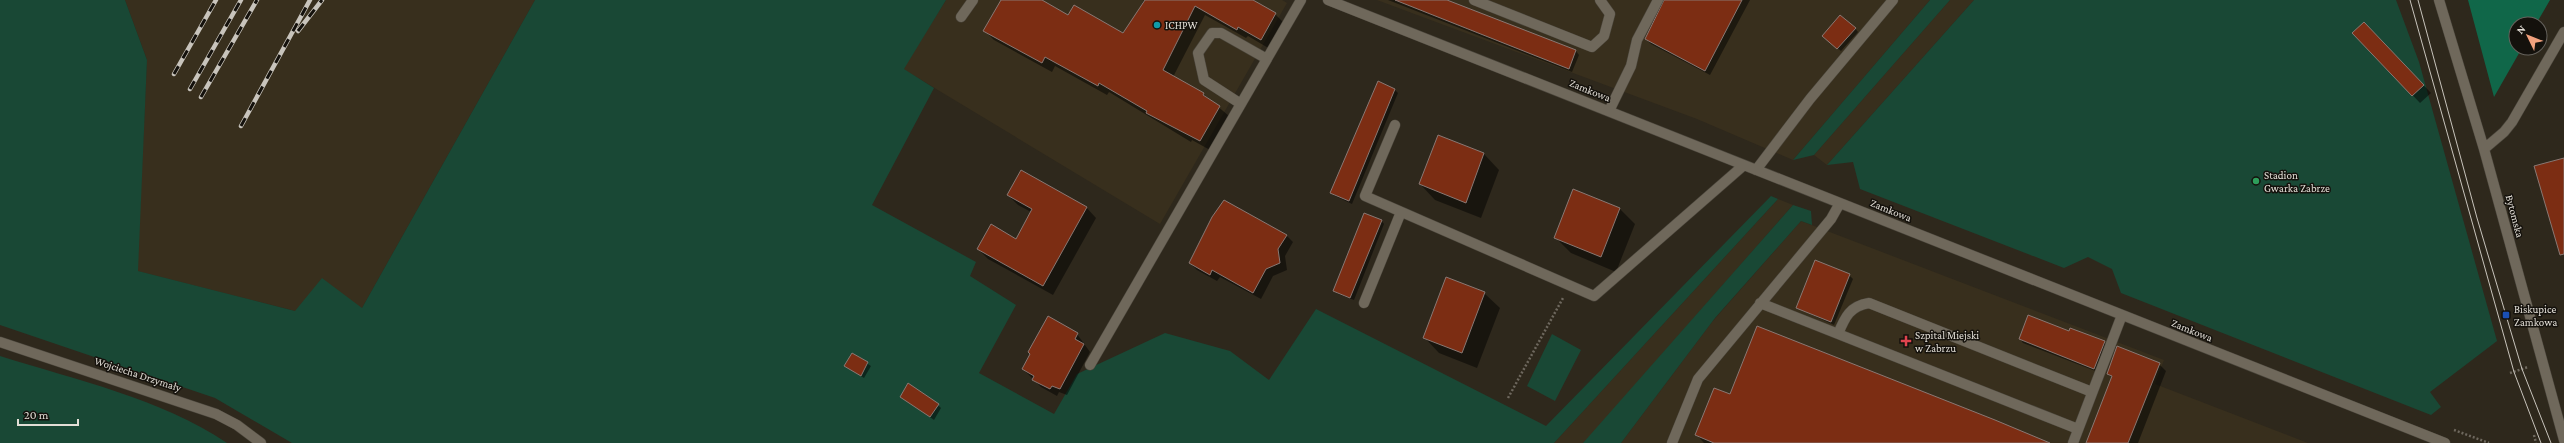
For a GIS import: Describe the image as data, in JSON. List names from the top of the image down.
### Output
{
  "streets": {
    "street": ["Zamkowa", "Bytomska", "Wojciecha Drzymały"]
  },
  "places": {
    "other": ["ICHPW", "Stadion Gwarka Zabrze"],
    "transit": ["Biskupice Zamkowa"],
    "health": ["Szpital Miejski w Zabrzu"]
  },
  "scale_bar": "20 m",
  "north": "top left"
}
